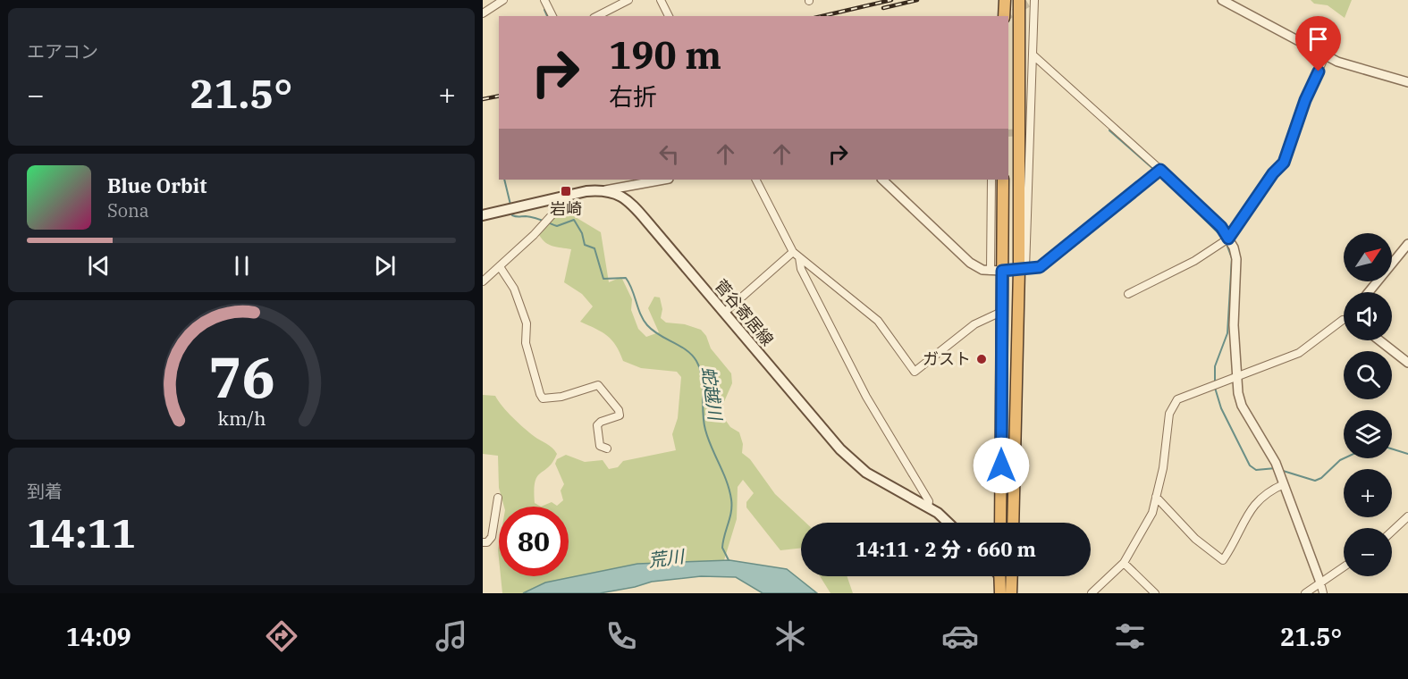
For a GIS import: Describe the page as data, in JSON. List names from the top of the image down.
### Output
{
  "streets": {
    "main road": ["菅谷寄居線"]
  },
  "water": ["蛇越川", "荒川"],
  "places": {
    "transit": ["岩崎"],
    "other": ["ガスト"]
  },
  "north": "top right",
  "page": {
    "tile": [
      "エアコン",
      ["到着", "14:11"]
    ],
    "turn": ["190 m", "右折"],
    "heat": ["−", "21.5°", "+"],
    "song": ["Blue Orbit", "Sona"],
    "map_buttons": ["+", "−"],
    "limit": "80",
    "trip": "14:11 · 2 分 · 660 m",
    "tabs": ["14:09", "21.5°"],
    "gauge": ["76", "km/h"]
  }
}
